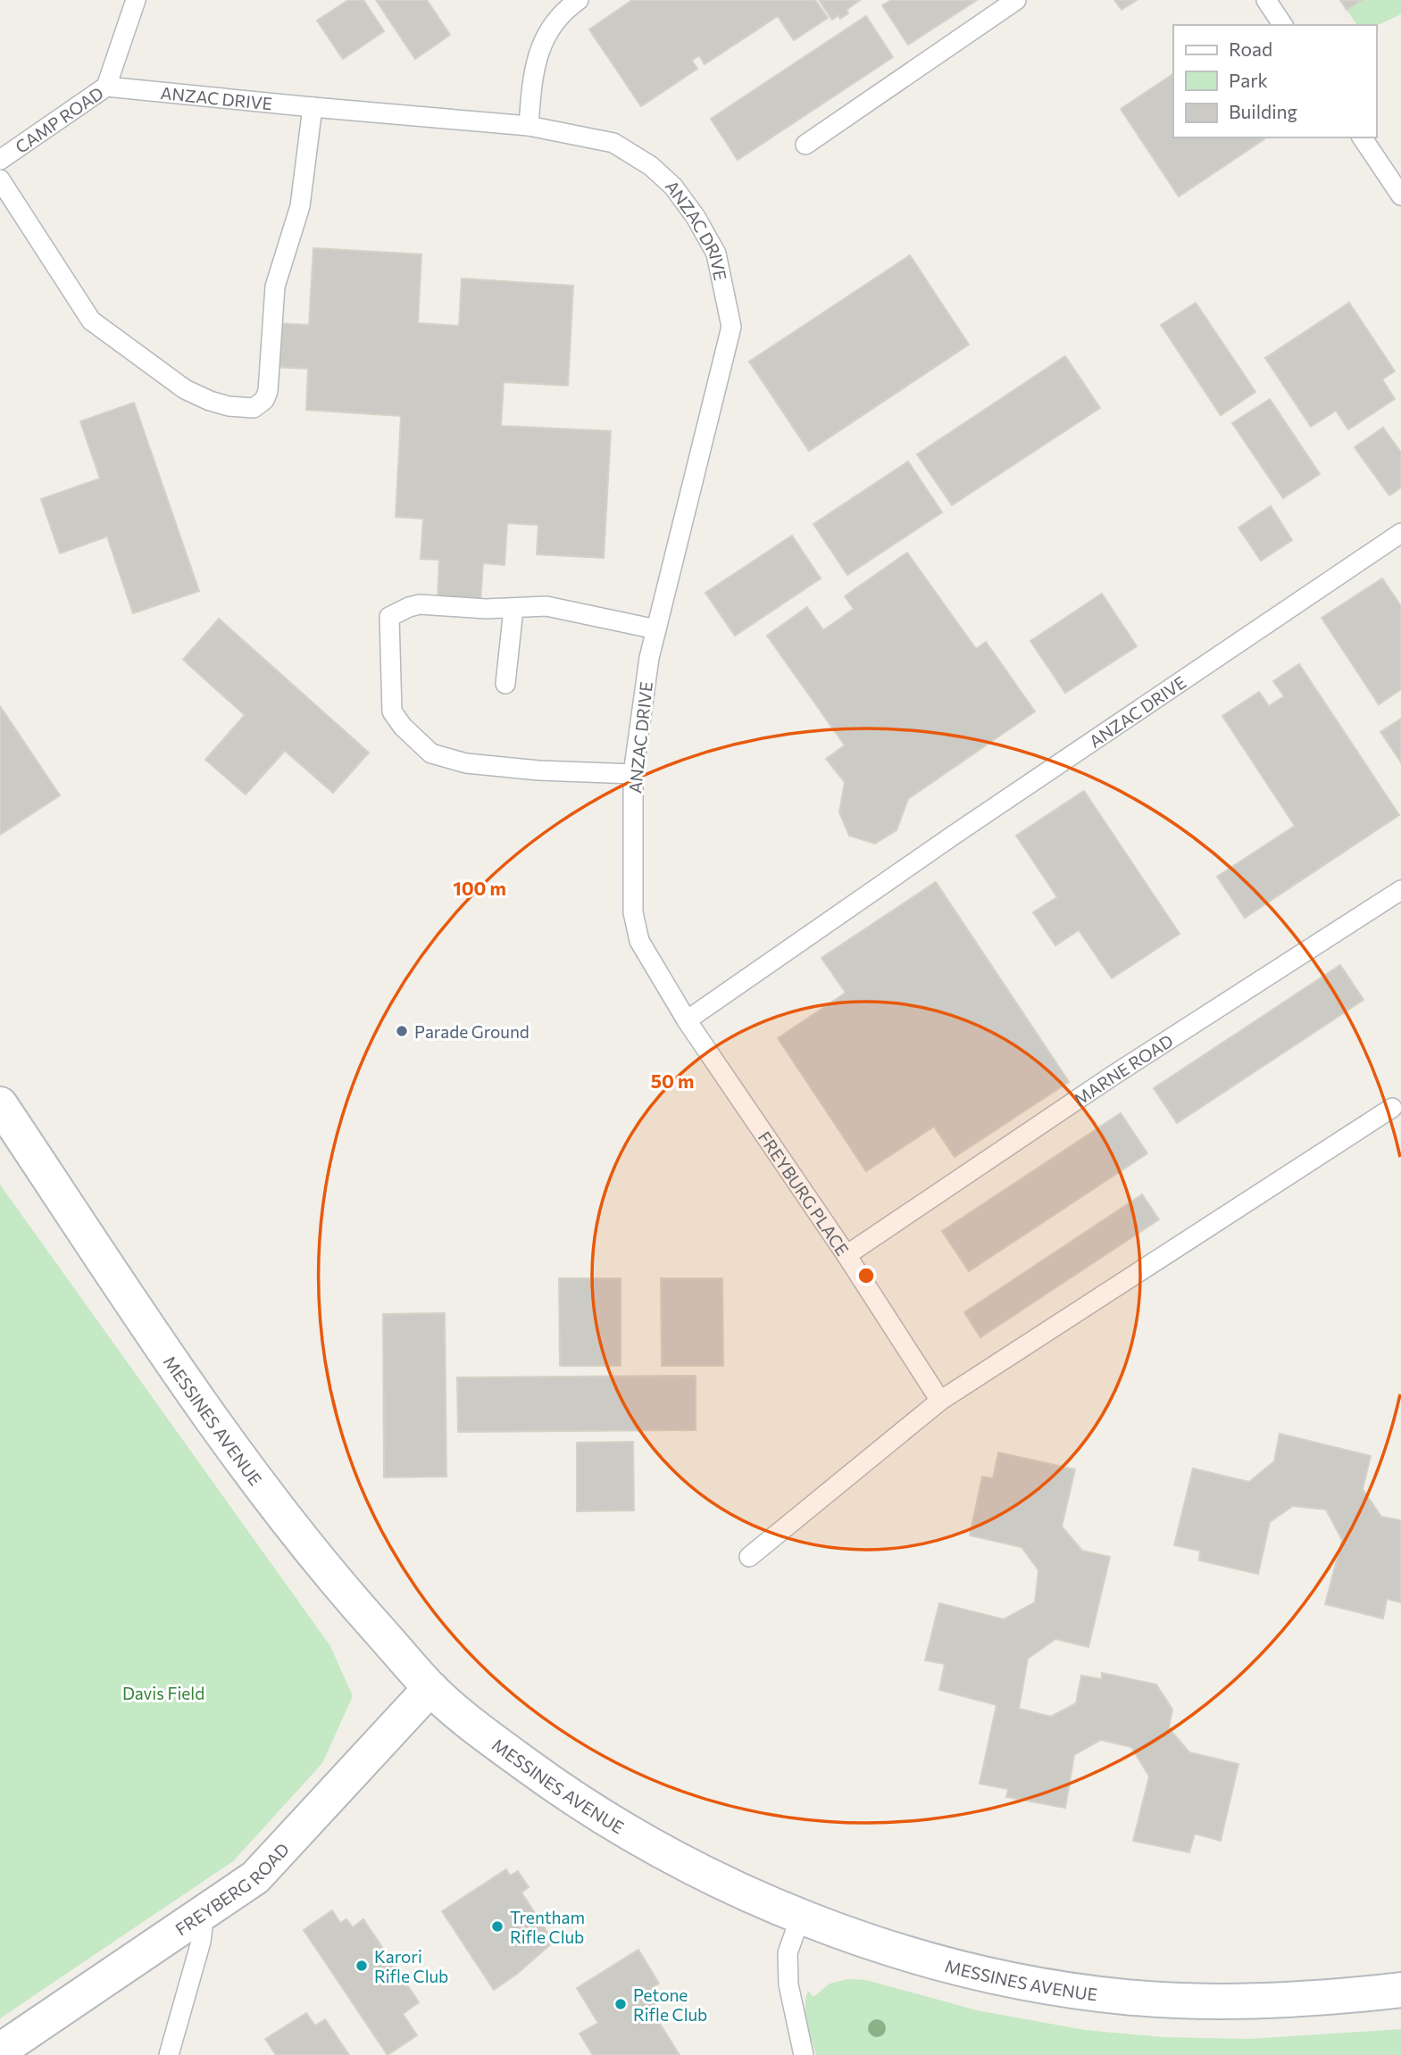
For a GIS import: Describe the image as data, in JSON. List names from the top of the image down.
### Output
{
  "streets": {
    "street": ["MESSINES AVENUE", "FREYBERG ROAD"],
    "lane": [
      "ANZAC DRIVE",
      "CAMP ROAD",
      "MARNE ROAD",
      "FREYBURG PLACE"
    ]
  },
  "crossings": [
    ["ANZAC DRIVE", "CAMP ROAD"],
    ["ANZAC DRIVE", "FREYBURG PLACE"],
    ["MARNE ROAD", "FREYBURG PLACE"],
    ["MESSINES AVENUE", "FREYBERG ROAD"]
  ],
  "parks": ["Davis Field"],
  "places": [
    "Parade Ground",
    "Trentham Rifle Club",
    "Karori Rifle Club",
    "Petone Rifle Club"
  ],
  "legend": ["Road", "Park", "Building"],
  "rings": ["100 m", "50 m"]
}
